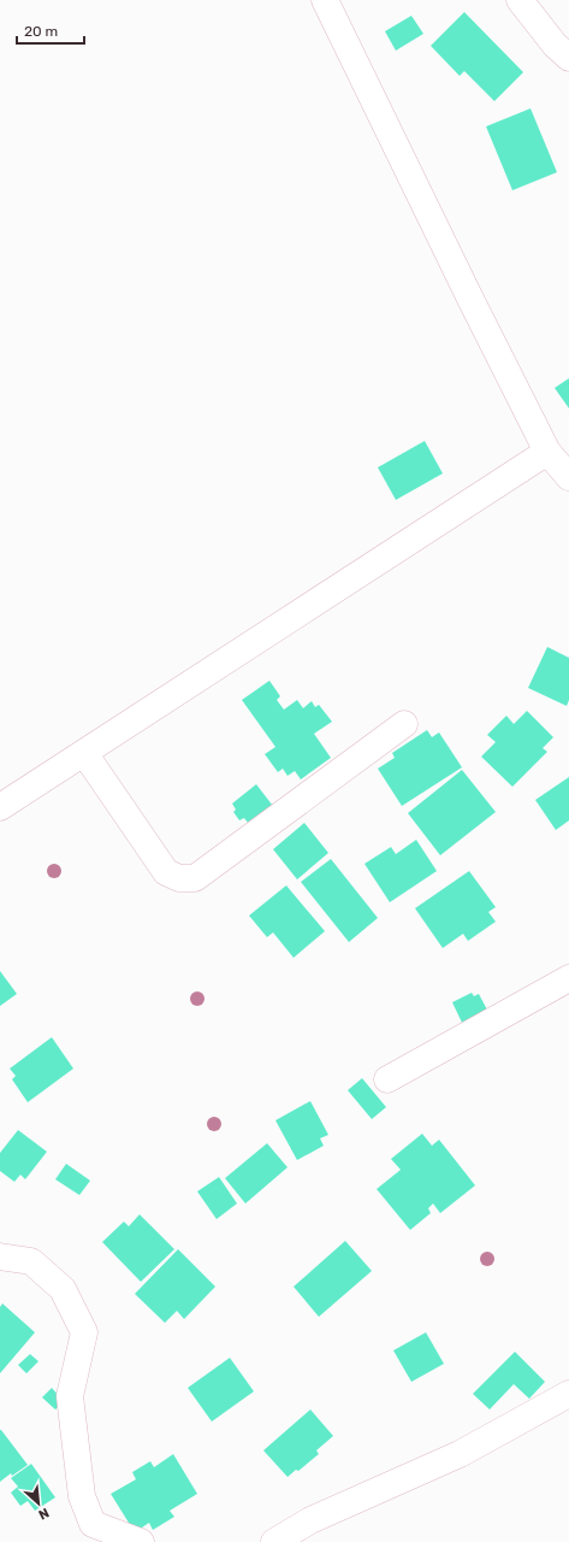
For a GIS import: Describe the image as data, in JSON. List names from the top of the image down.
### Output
{
  "scale_bar": "20 m",
  "north": "bottom right"
}
